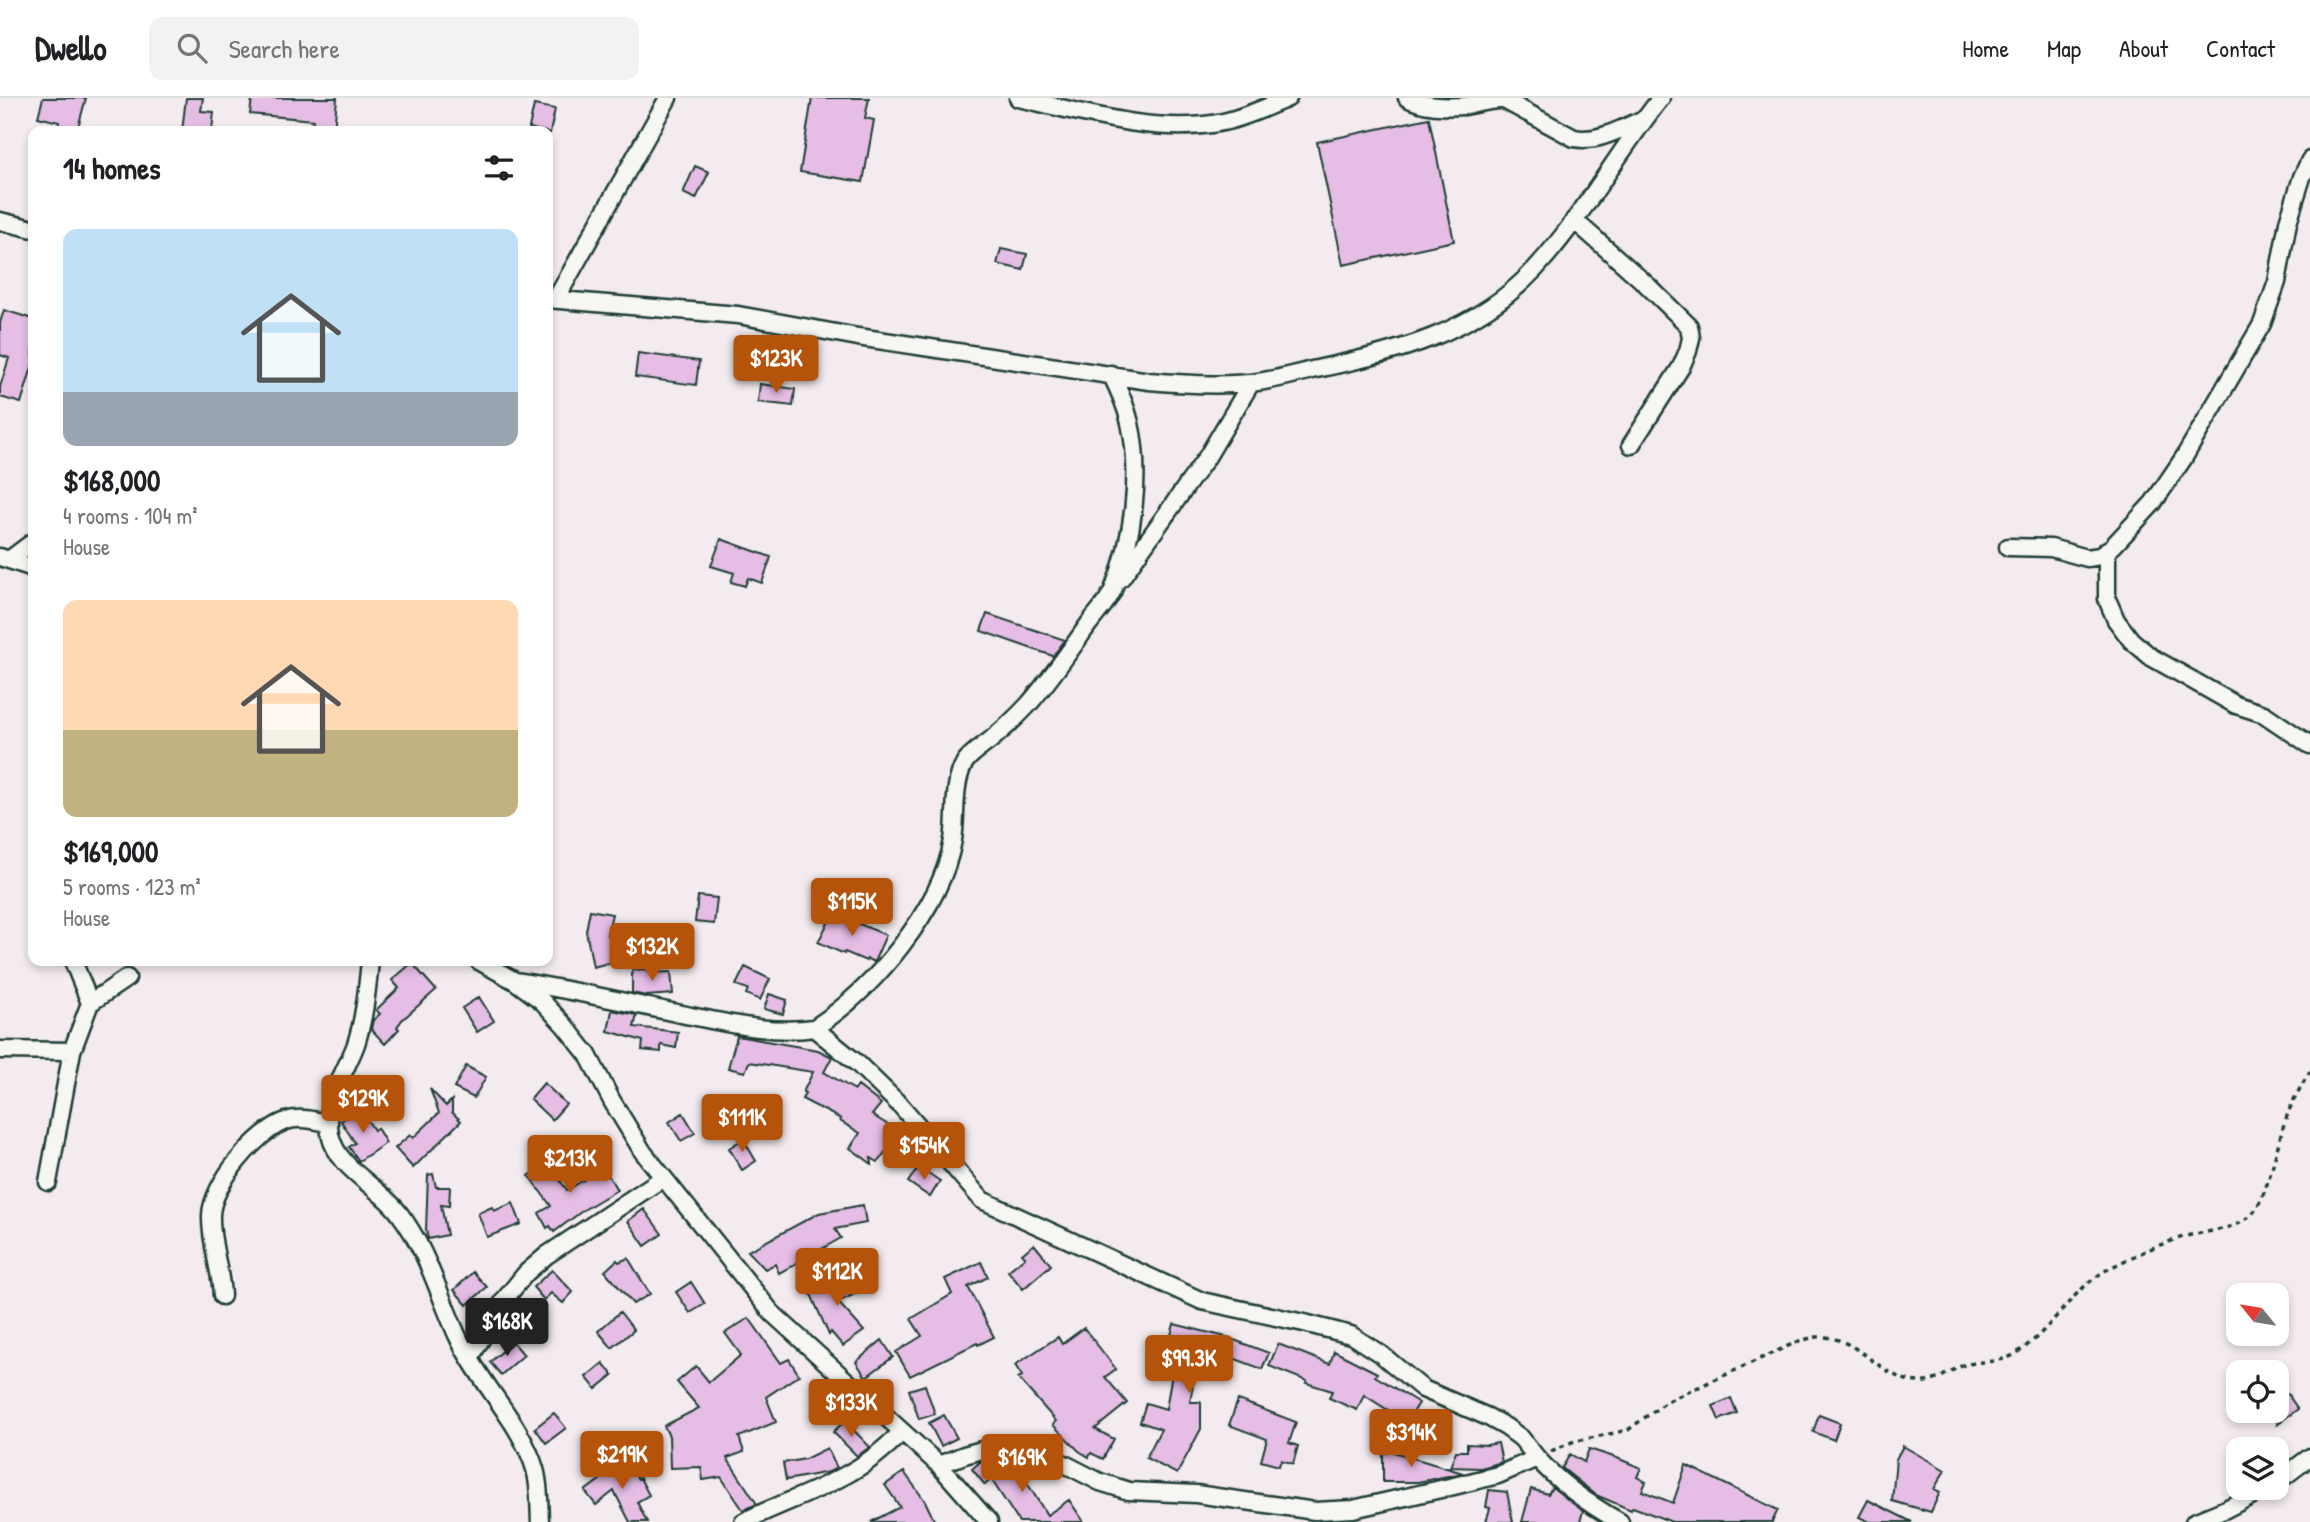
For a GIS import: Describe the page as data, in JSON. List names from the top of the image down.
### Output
{
  "north": "top left",
  "page": {
    "header": "Dwello",
    "search": "Search here",
    "nav": [
      "Home",
      "Map",
      "About",
      "Contact"
    ],
    "heading": "14 homes",
    "list": [
      {
        "name": "$168,000",
        "note": "4 rooms · 104 m² · House"
      },
      {
        "name": "$169,000",
        "note": "5 rooms · 123 m² · House"
      }
    ],
    "price": [
      "$123K",
      "$115K",
      "$132K",
      "$129K",
      "$111K",
      "$154K",
      "$213K",
      "$112K",
      "$168K",
      "$99.3K",
      "$133K",
      "$314K",
      "$219K",
      "$169K"
    ]
  }
}
